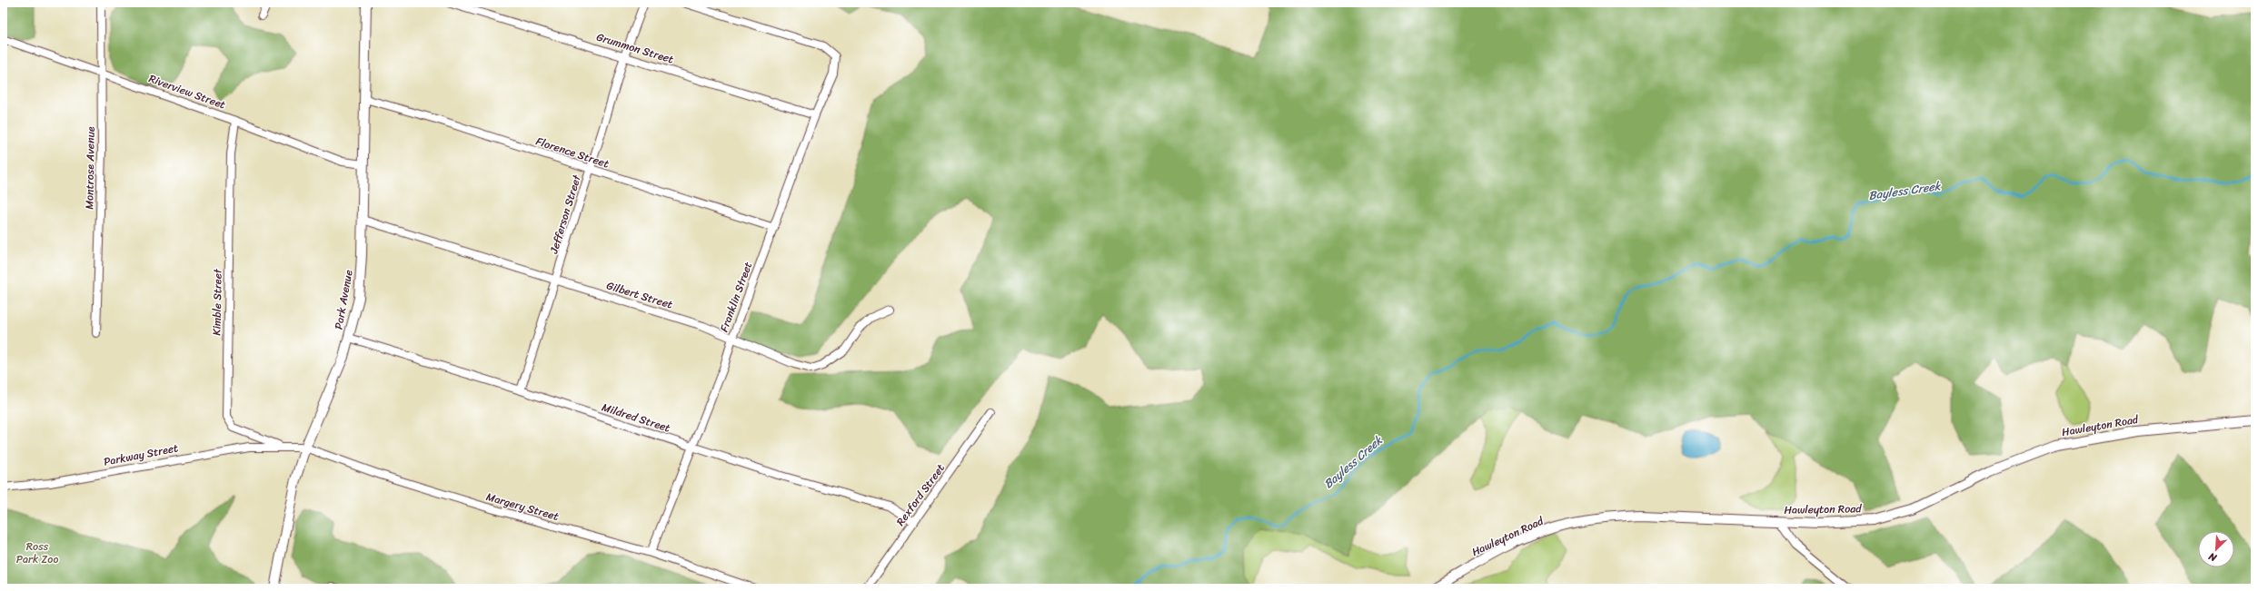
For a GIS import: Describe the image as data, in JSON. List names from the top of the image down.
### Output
{
  "streets": {
    "street": [
      "Grummon Street",
      "Riverview Street",
      "Florence Street",
      "Montrose Avenue",
      "Jefferson Street",
      "Gilbert Street",
      "Franklin Street",
      "Park Avenue",
      "Kimble Street",
      "Mildred Street",
      "Hawleyton Road",
      "Parkway Street",
      "Rexford Street",
      "Margery Street"
    ]
  },
  "crossings": [
    ["Grummon Street", "Jefferson Street"],
    ["Grummon Street", "Franklin Street"],
    ["Riverview Street", "Montrose Avenue"],
    ["Riverview Street", "Park Avenue"],
    ["Riverview Street", "Kimble Street"],
    ["Florence Street", "Jefferson Street"],
    ["Florence Street", "Franklin Street"],
    ["Florence Street", "Park Avenue"],
    ["Jefferson Street", "Gilbert Street"],
    ["Jefferson Street", "Mildred Street"],
    ["Gilbert Street", "Franklin Street"],
    ["Gilbert Street", "Park Avenue"],
    ["Franklin Street", "Mildred Street"],
    ["Franklin Street", "Margery Street"],
    ["Park Avenue", "Mildred Street"],
    ["Park Avenue", "Margery Street"],
    ["Kimble Street", "Parkway Street"],
    ["Kimble Street", "Margery Street"],
    ["Mildred Street", "Rexford Street"],
    ["Parkway Street", "Margery Street"]
  ],
  "water": ["Bayless Creek"],
  "parks": ["Ross Park Zoo"],
  "north": "bottom left"
}
